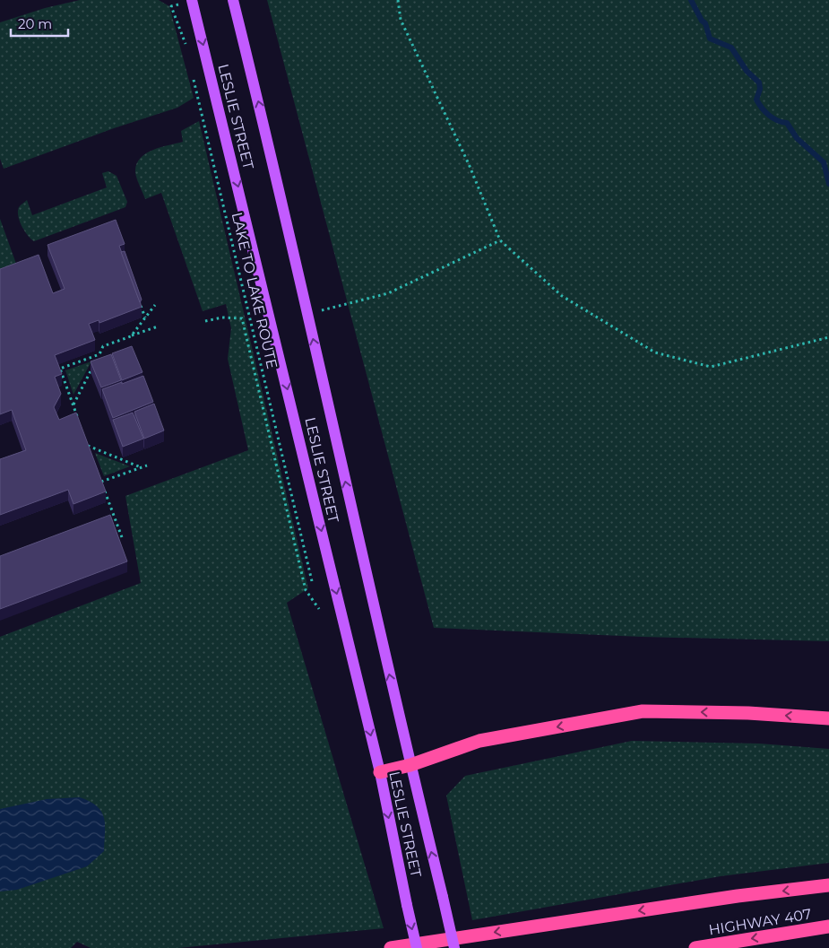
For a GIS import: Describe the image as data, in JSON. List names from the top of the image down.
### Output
{
  "streets": {
    "highway": ["HIGHWAY 407"],
    "main road": ["LESLIE STREET"],
    "path": ["LAKE TO LAKE ROUTE"]
  },
  "scale_bar": "20 m"
}
